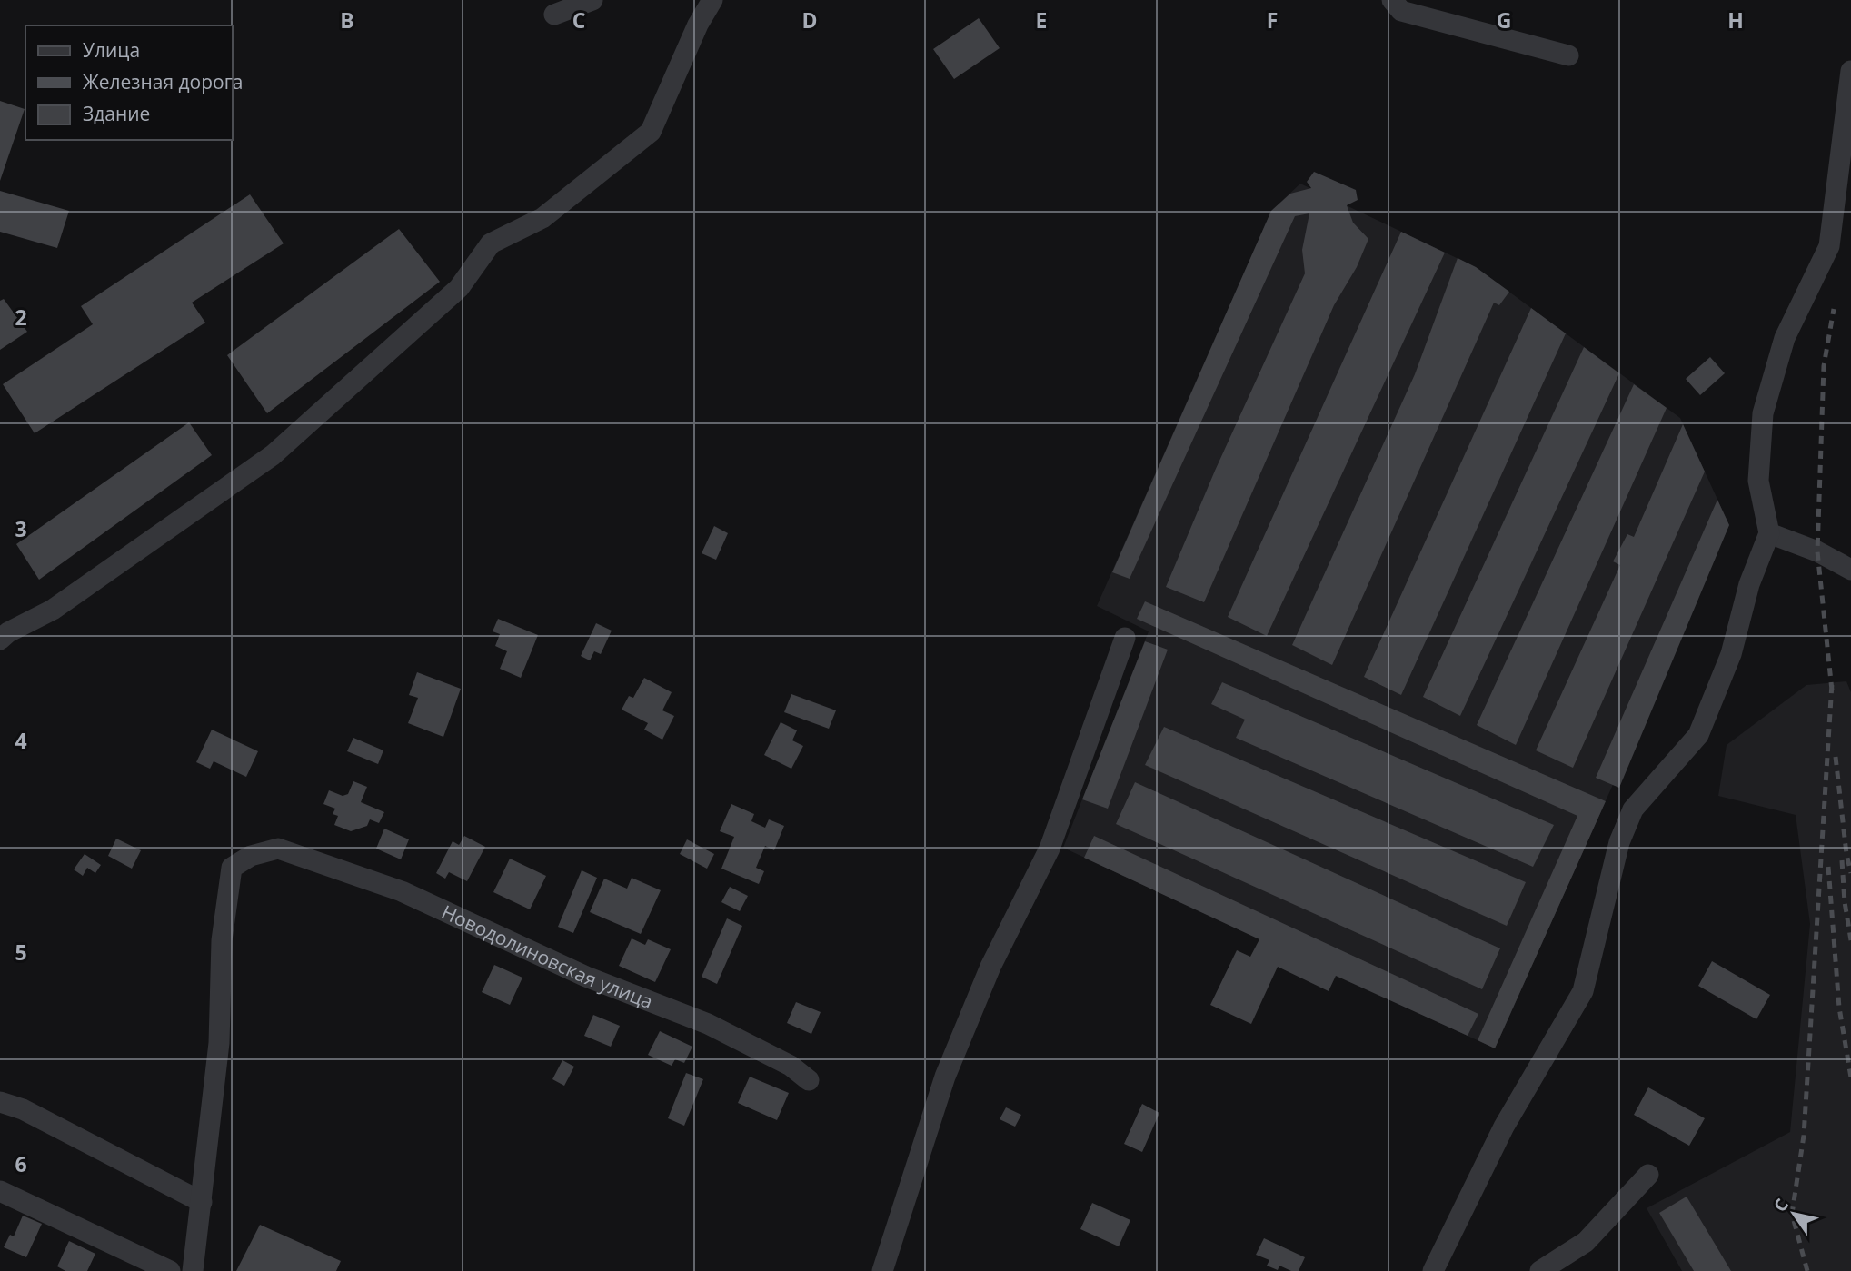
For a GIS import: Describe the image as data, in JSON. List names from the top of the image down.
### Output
{
  "streets": {
    "street": ["Новодолиновская улица"]
  },
  "legend": ["Улица", "Железная дорога", "Здание"],
  "north": "top left",
  "grid": {
    "columns": [
      "B",
      "C",
      "D",
      "E",
      "F",
      "G",
      "H"
    ],
    "rows": [
      "2",
      "3",
      "4",
      "5",
      "6"
    ]
  }
}
